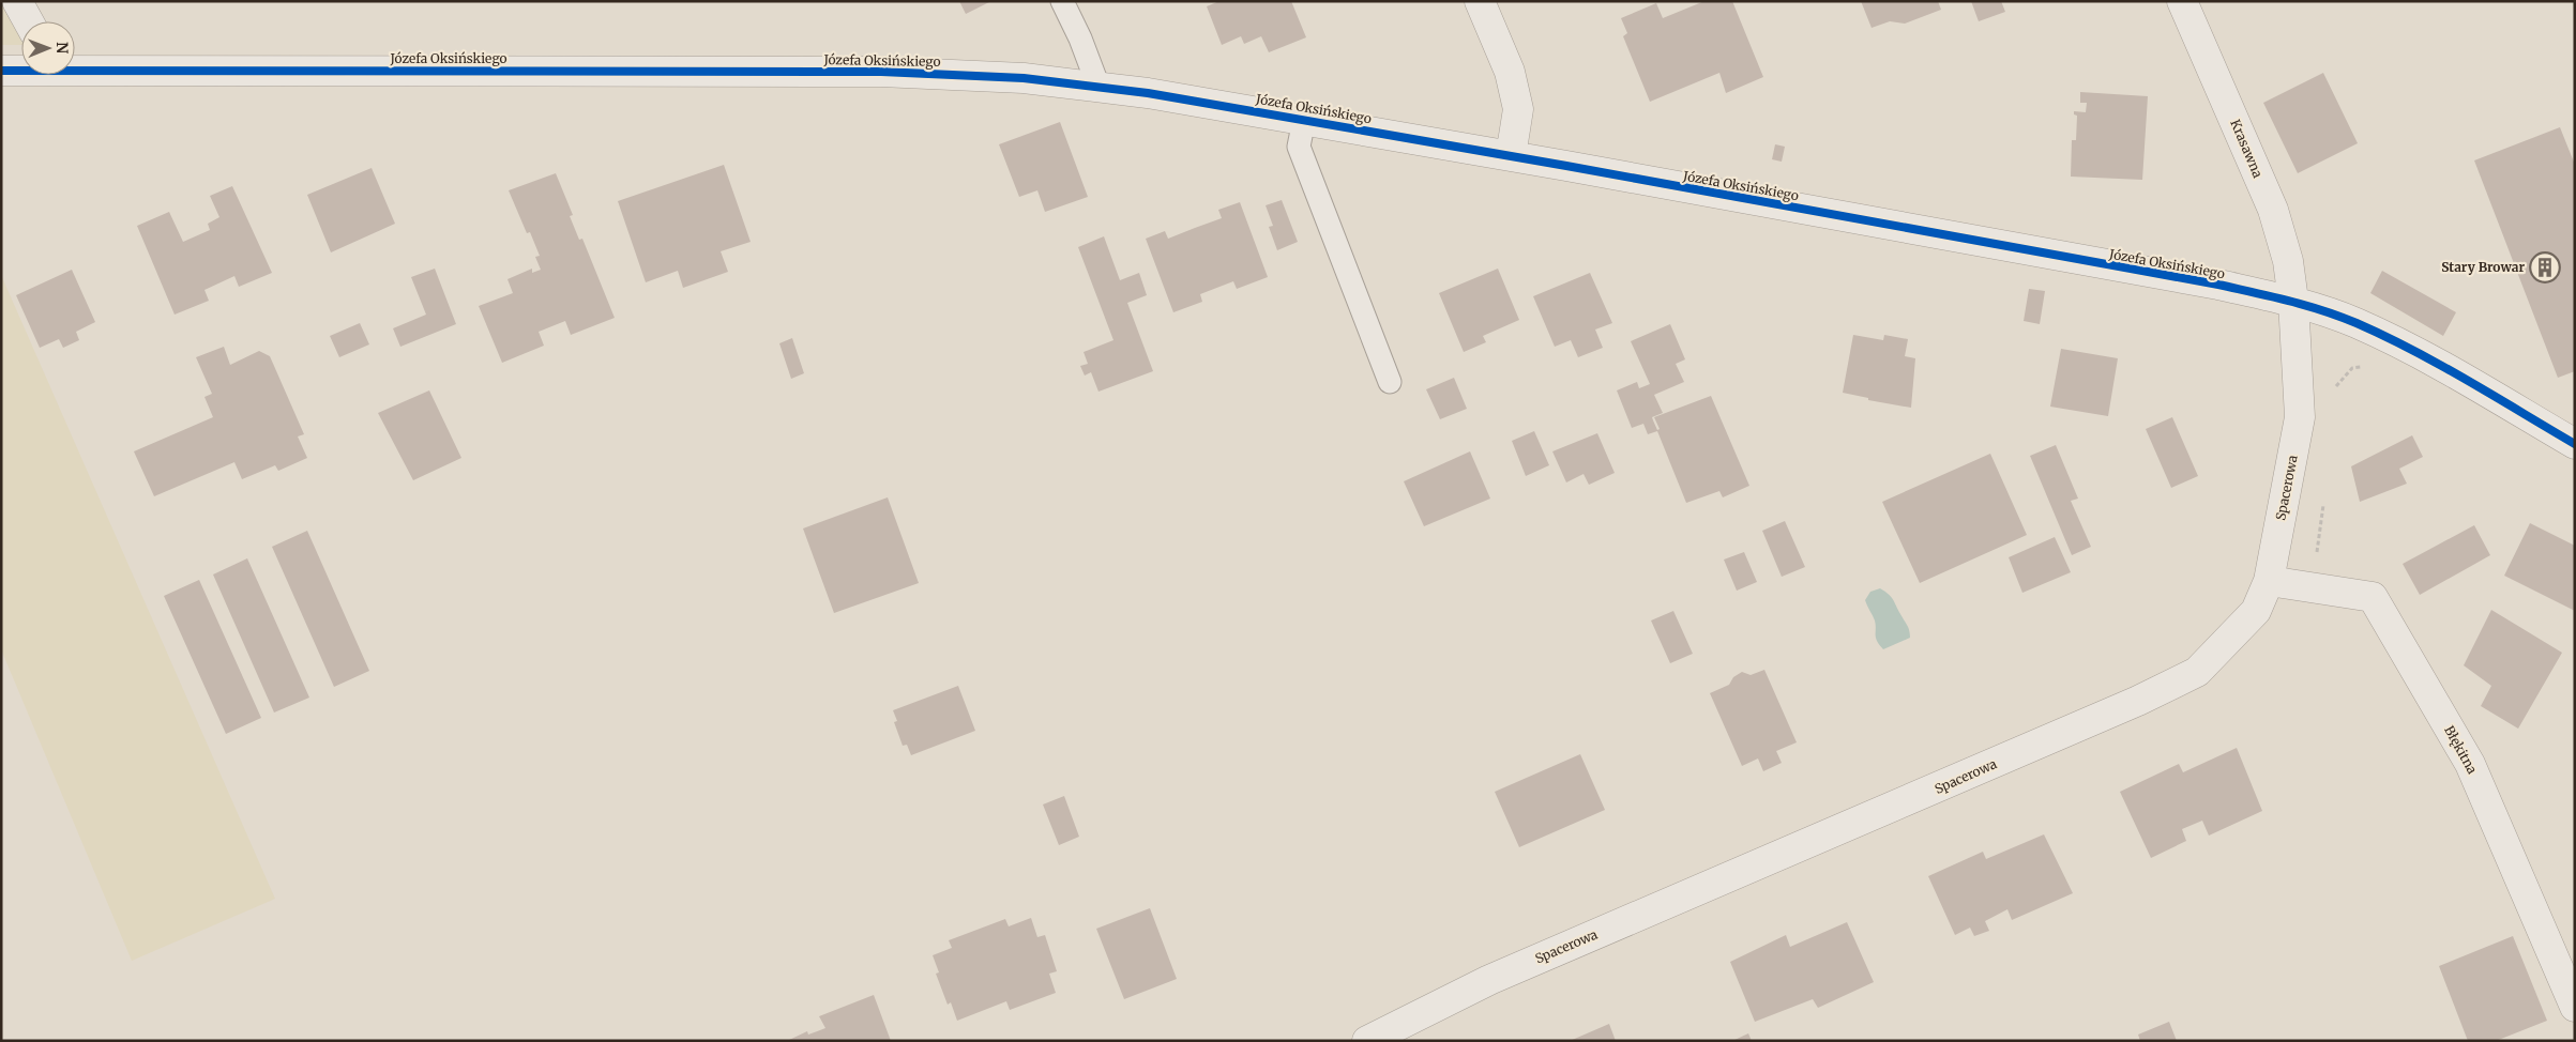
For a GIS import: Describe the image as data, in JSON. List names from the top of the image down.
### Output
{
  "streets": {
    "street": [
      "Józefa Oksińskiego",
      "Krasawna",
      "Spacerowa",
      "Błękitna"
    ]
  },
  "crossings": [
    ["Józefa Oksińskiego", "Krasawna"],
    ["Józefa Oksińskiego", "Spacerowa"],
    ["Krasawna", "Spacerowa"],
    ["Spacerowa", "Błękitna"]
  ],
  "places": {
    "building": ["Stary Browar"]
  },
  "north": "right"
}
